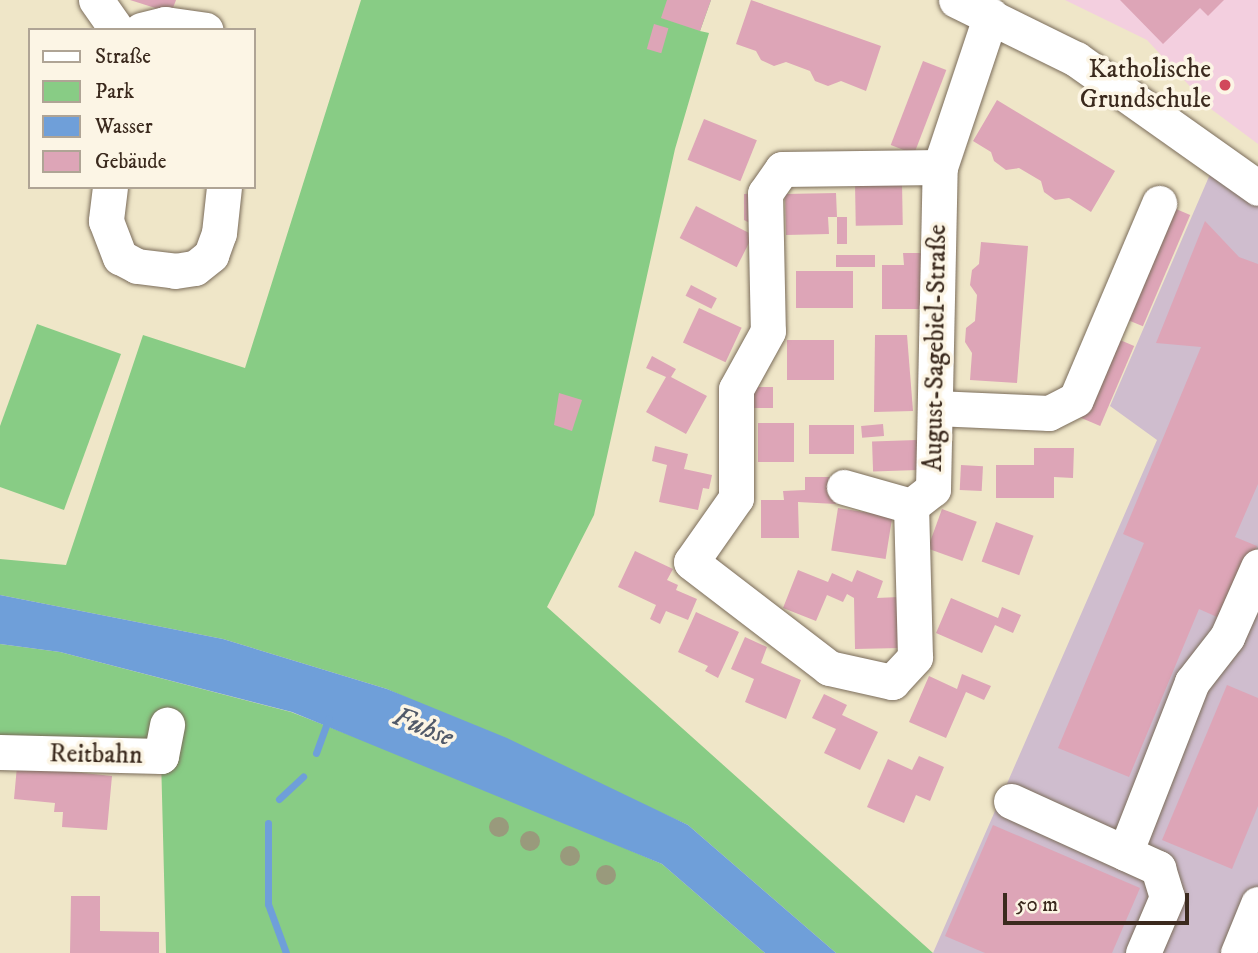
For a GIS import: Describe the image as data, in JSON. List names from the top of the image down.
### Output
{
  "streets": {
    "street": ["August-Sagebiel-Straße", "Reitbahn"]
  },
  "water": ["Fuhse"],
  "places": ["Katholische Grundschule"],
  "legend": [
    "Straße",
    "Park",
    "Wasser",
    "Gebäude"
  ],
  "scale_bar": "50 m"
}
